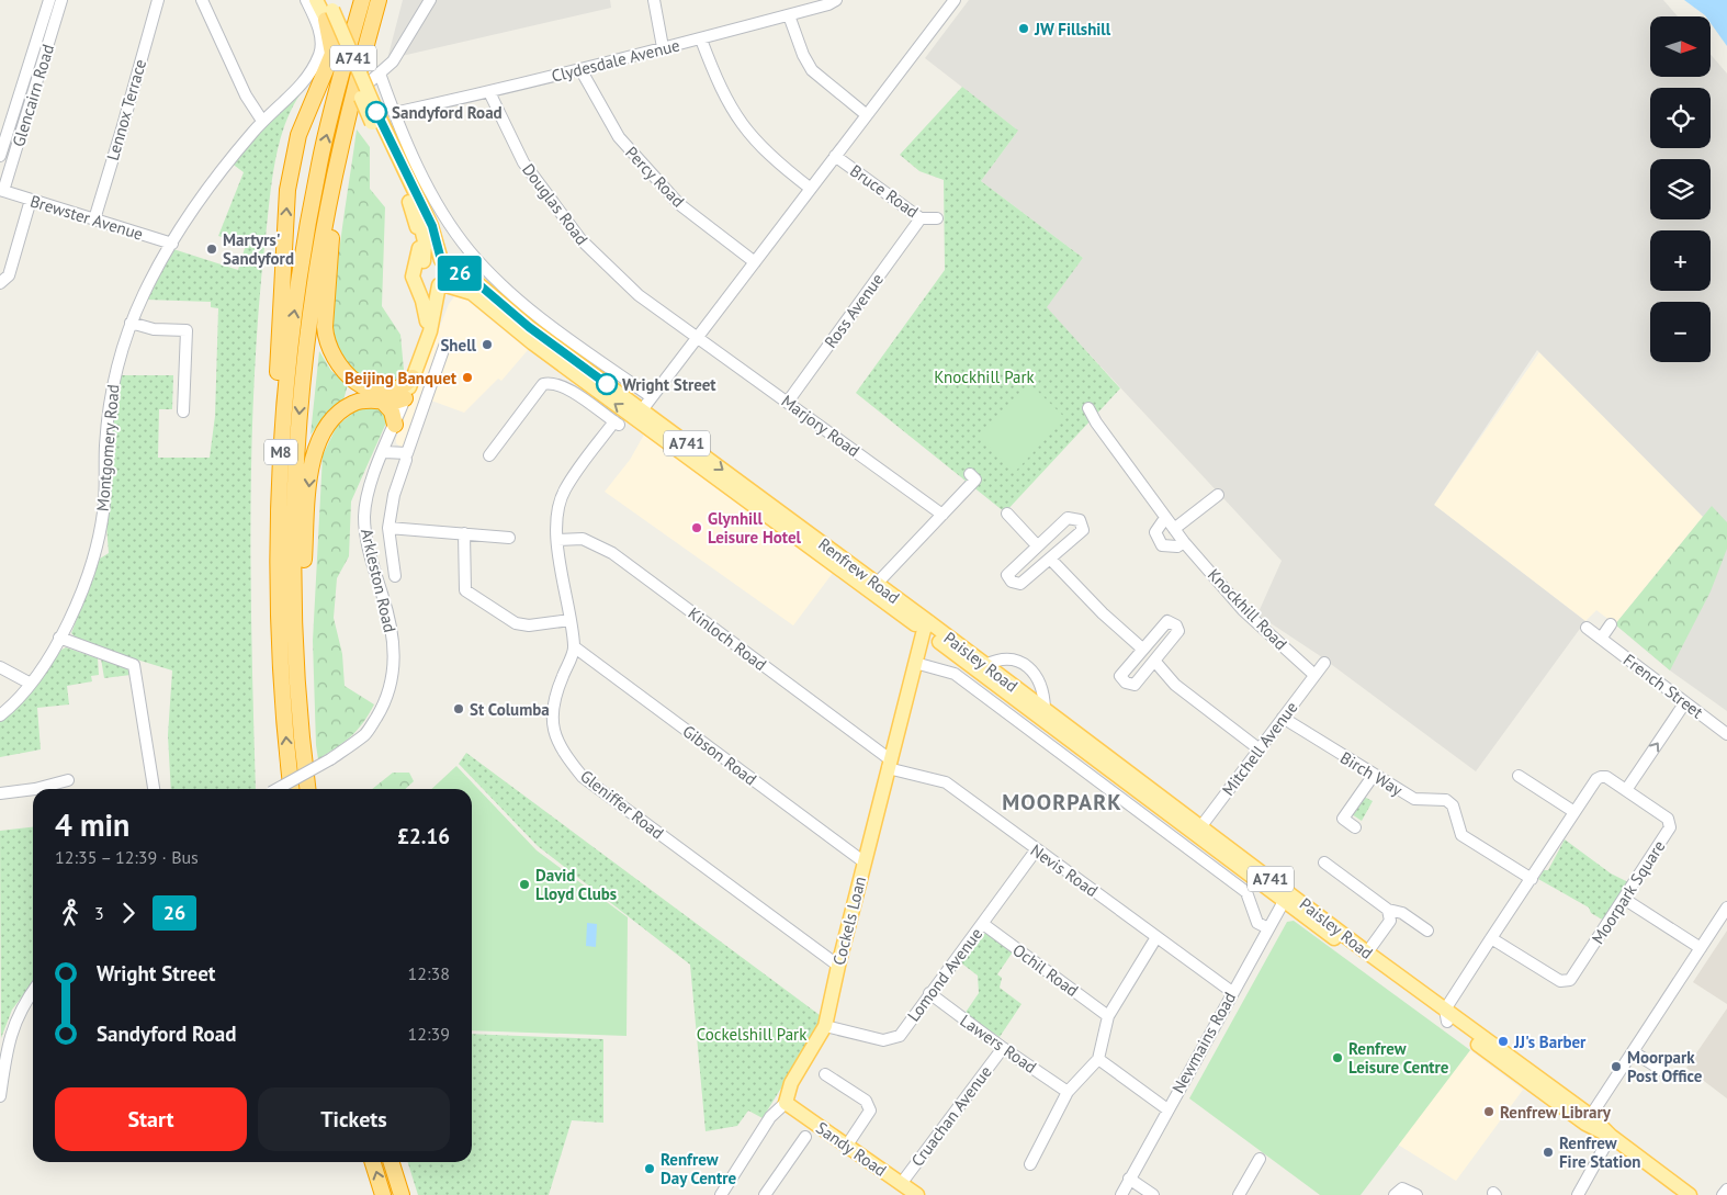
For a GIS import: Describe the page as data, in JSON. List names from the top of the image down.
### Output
{
  "streets": {
    "highway": ["M8"],
    "main road": [
      "A741",
      "Renfrew Road",
      "Arkleston Road",
      "Paisley Road",
      "Cockels Loan",
      "Sandy Road"
    ],
    "street": [
      "Clydesdale Avenue",
      "Glencairn Road",
      "Lennox Terrace",
      "Percy Road",
      "Bruce Road",
      "Douglas Road",
      "Brewster Avenue",
      "Ross Avenue",
      "Marjory Road",
      "Montgomery Road",
      "Knockhill Road",
      "Kinloch Road",
      "French Street",
      "Mitchell Avenue",
      "Gibson Road",
      "Birch Way",
      "Gleniffer Road",
      "Nevis Road",
      "Moorpark Square",
      "Ochil Road",
      "Lomond Avenue",
      "Newmains Road",
      "Lawers Road",
      "Cruachan Avenue"
    ]
  },
  "crossings": [
    ["A741", "Renfrew Road"],
    ["A741", "Arkleston Road"],
    ["Clydesdale Avenue", "Percy Road"],
    ["Clydesdale Avenue", "Douglas Road"],
    ["Glencairn Road", "Brewster Avenue"],
    ["Lennox Terrace", "Brewster Avenue"],
    ["Bruce Road", "Ross Avenue"],
    ["Douglas Road", "Marjory Road"],
    ["Brewster Avenue", "Montgomery Road"],
    ["Ross Avenue", "Marjory Road"],
    ["Renfrew Road", "Arkleston Road"],
    ["Renfrew Road", "Paisley Road"],
    ["Renfrew Road", "Cockels Loan"],
    ["Knockhill Road", "Mitchell Avenue"],
    ["Kinloch Road", "Nevis Road"],
    ["Kinloch Road", "Cockels Loan"],
    ["Paisley Road", "Mitchell Avenue"],
    ["Paisley Road", "Moorpark Square"],
    ["Paisley Road", "Cockels Loan"],
    ["Paisley Road", "Newmains Road"],
    ["Mitchell Avenue", "Birch Way"],
    ["Gibson Road", "Gleniffer Road"],
    ["Gibson Road", "Cockels Loan"],
    ["Birch Way", "Moorpark Square"],
    ["Gleniffer Road", "Cockels Loan"],
    ["Nevis Road", "Cockels Loan"],
    ["Nevis Road", "Lomond Avenue"],
    ["Nevis Road", "Newmains Road"],
    ["Cockels Loan", "Lomond Avenue"],
    ["Cockels Loan", "Sandy Road"],
    ["Ochil Road", "Lomond Avenue"],
    ["Lomond Avenue", "Lawers Road"],
    ["Lawers Road", "Cruachan Avenue"],
    ["Cruachan Avenue", "Sandy Road"]
  ],
  "districts": ["MOORPARK"],
  "parks": ["Knockhill Park", "Cockelshill Park"],
  "places": [
    "JW Fillshill",
    "Sandyford Road",
    "Martyrs' Sandyford",
    "Shell",
    "Beijing Banquet",
    "Wright Street",
    "Glynhill Leisure Hotel",
    "St Columba",
    "David Lloyd Clubs",
    "JJ's Barber",
    "Renfrew Leisure Centre",
    "Moorpark Post Office",
    "Renfrew Library",
    "Renfrew Fire Station",
    "Renfrew Day Centre"
  ],
  "lines": ["bus line 26"],
  "north": "right",
  "page": {
    "on_map": "26",
    "map_buttons": ["+", "−"],
    "heading": ["4 min", "12:35 – 12:39 · Bus", "£2.16"],
    "legs": ["3", "26"],
    "list": [
      {
        "name": "Wright Street",
        "value": "12:38"
      },
      {
        "name": "Sandyford Road",
        "value": "12:39"
      }
    ],
    "buttons": ["Start", "Tickets"]
  }
}
